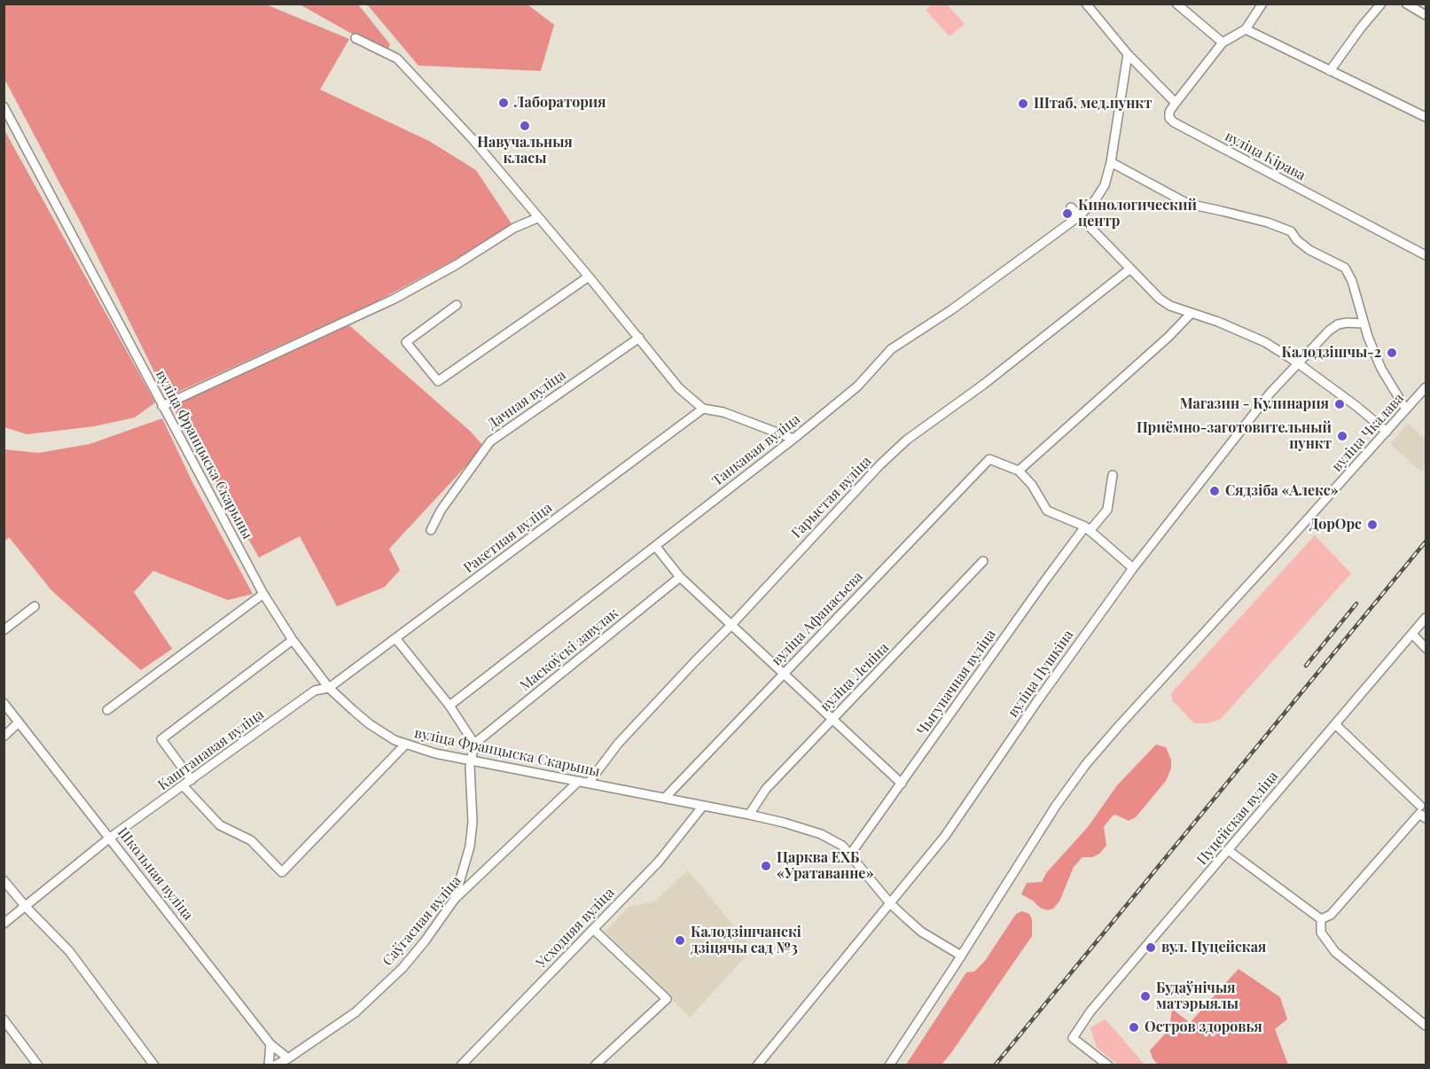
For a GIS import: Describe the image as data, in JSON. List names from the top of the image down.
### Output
{
  "streets": {
    "street": [
      "вуліца Кірава",
      "Дачная вуліца",
      "вуліца Чкалава",
      "Танкавая вуліца",
      "вуліца Францыска Скарыны",
      "Гарыстая вуліца",
      "Ракетная вуліца",
      "вуліца Афанасьева",
      "Маскоўскі завулак",
      "вуліца Пушкіна",
      "вуліца Леніна",
      "Чыгуначная вуліца",
      "Каштанавая вуліца",
      "Пуцейская вуліца",
      "Школьная вуліца",
      "Саўгасная вуліца",
      "Усходняя вуліца"
    ]
  },
  "crossings": [
    ["вуліца Чкалава", "вуліца Францыска Скарыны"],
    ["вуліца Францыска Скарыны", "Гарыстая вуліца"],
    ["вуліца Францыска Скарыны", "Ракетная вуліца"],
    ["вуліца Францыска Скарыны", "вуліца Афанасьева"],
    ["вуліца Францыска Скарыны", "вуліца Пушкіна"],
    ["вуліца Францыска Скарыны", "вуліца Леніна"],
    ["вуліца Францыска Скарыны", "Чыгуначная вуліца"],
    ["вуліца Францыска Скарыны", "Каштанавая вуліца"],
    ["вуліца Францыска Скарыны", "Саўгасная вуліца"],
    ["вуліца Францыска Скарыны", "Усходняя вуліца"],
    ["Ракетная вуліца", "Каштанавая вуліца"],
    ["Каштанавая вуліца", "Школьная вуліца"],
    ["Школьная вуліца", "Саўгасная вуліца"]
  ],
  "places": [
    "Лаборатория",
    "Штаб, мeд.пункт",
    "Навучальныя класы",
    "Кинологический центр",
    "Калодзішчы-2",
    "Магазин - Кулинария",
    "Приёмно-заготовительный пункт",
    "Сядзіба «Алекс»",
    "ДорОрс",
    "Царква ЕХБ «Уратаванне»",
    "Калодзішчанскі дзіцячы сад №3",
    "вул. Пуцейская",
    "Будаўнічыя матэрыялы",
    "Остров здоровья"
  ]
}
